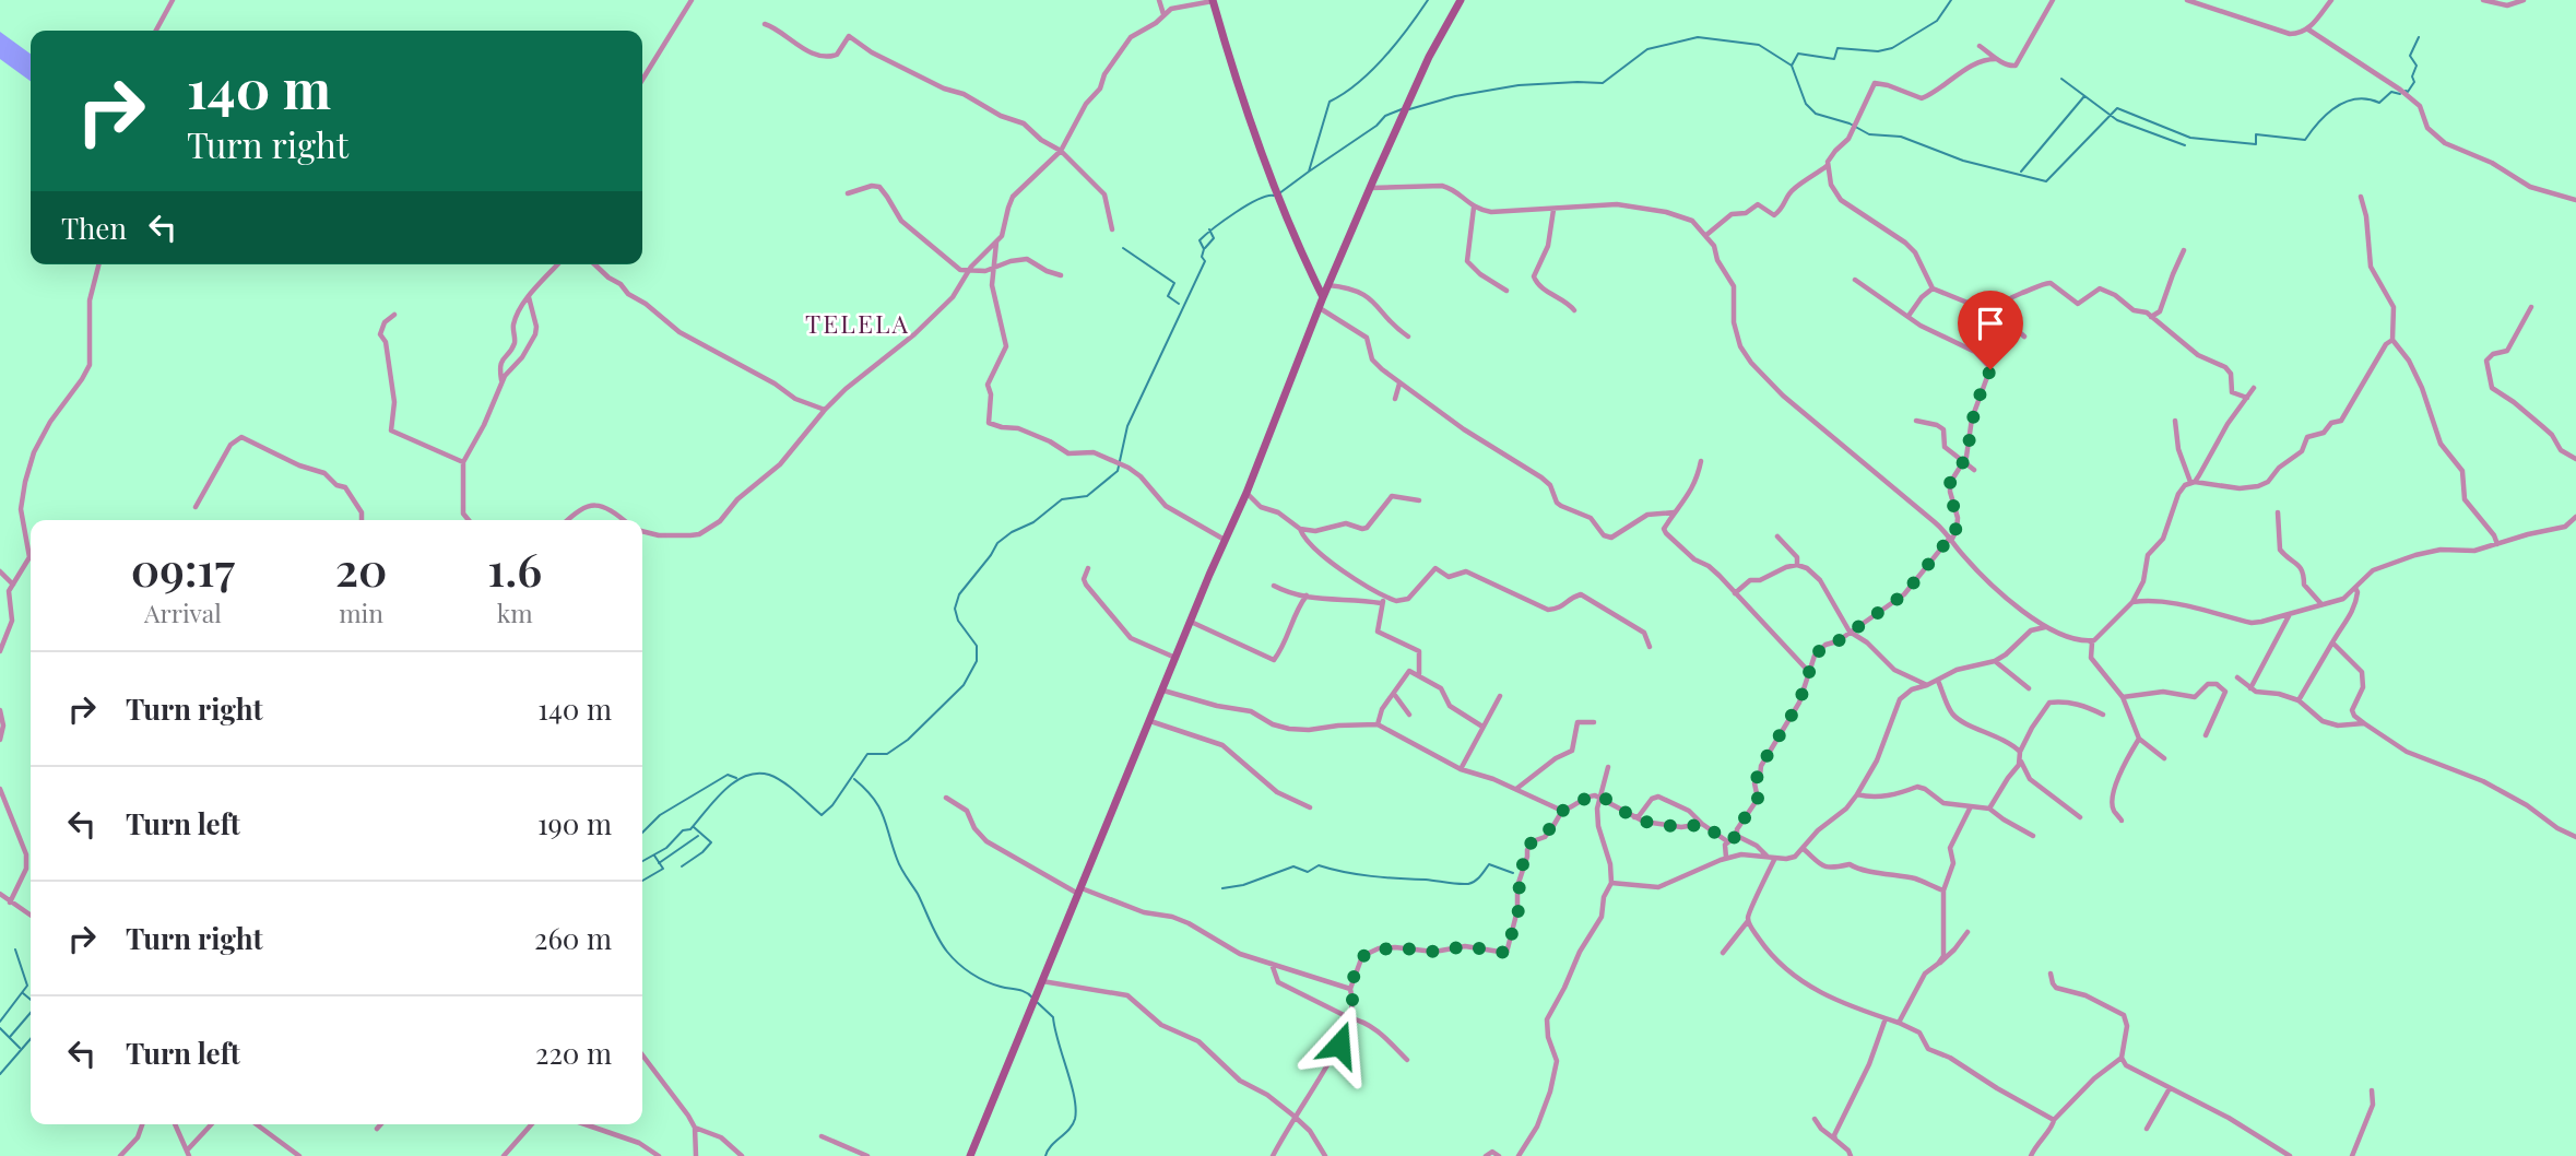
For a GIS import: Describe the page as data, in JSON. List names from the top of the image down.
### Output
{
  "districts": ["TELELA"],
  "page": {
    "turn": ["140 m", "Turn right"],
    "then": "Then",
    "eta": [
      "09:17",
      "Arrival",
      "20",
      "min",
      "1.6",
      "km"
    ],
    "list": [
      {
        "name": "Turn right",
        "value": "140 m"
      },
      {
        "name": "Turn left",
        "value": "190 m"
      },
      {
        "name": "Turn right",
        "value": "260 m"
      },
      {
        "name": "Turn left",
        "value": "220 m"
      }
    ]
  }
}
